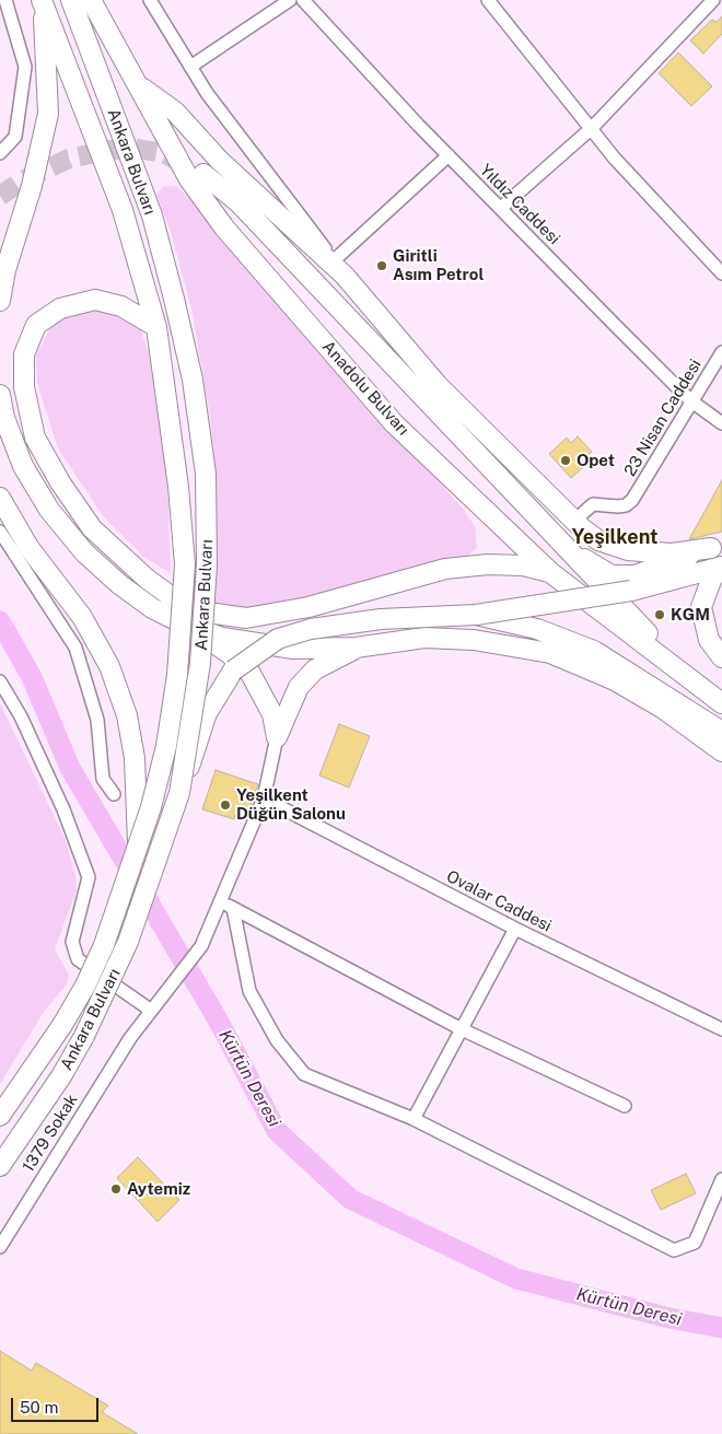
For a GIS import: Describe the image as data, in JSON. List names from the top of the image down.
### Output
{
  "streets": {
    "highway": ["Ankara Bulvarı", "Anadolu Bulvarı"],
    "street": [
      "Yıldız Caddesi",
      "23 Nisan Caddesi",
      "Ovalar Caddesi",
      "1379 Sokak"
    ]
  },
  "crossings": [
    ["Yıldız Caddesi", "23 Nisan Caddesi"],
    ["Ovalar Caddesi", "1379 Sokak"]
  ],
  "districts": ["Yeşilkent"],
  "water": ["Kürtün Deresi"],
  "places": [
    "Giritli Asım Petrol",
    "Opet",
    "KGM",
    "Yeşilkent Düğün Salonu",
    "Aytemiz"
  ],
  "scale_bar": "50 m"
}
